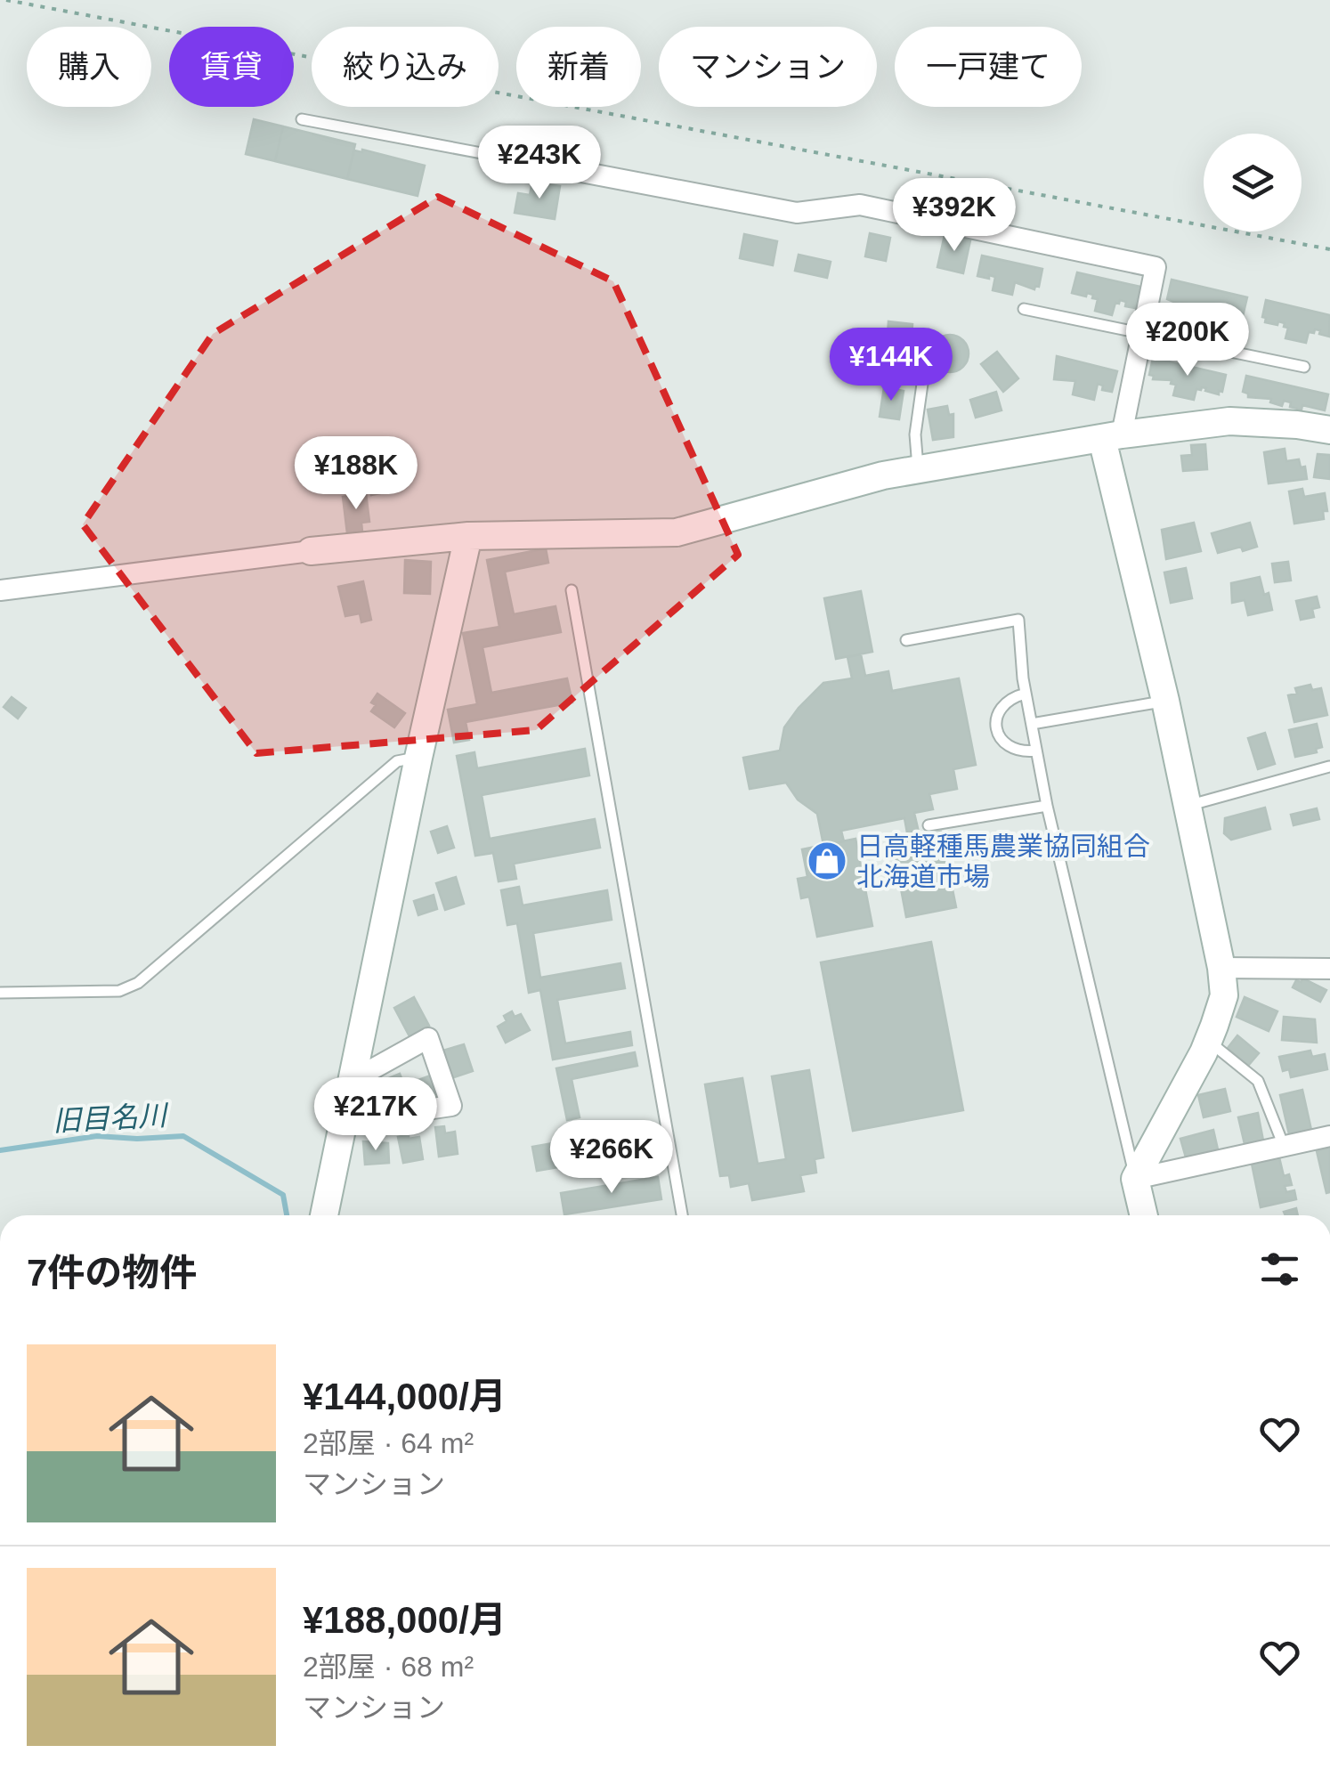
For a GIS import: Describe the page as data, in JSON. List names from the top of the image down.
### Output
{
  "water": ["旧目名川"],
  "places": {
    "shop": ["日高軽種馬農業協同組合 北海道市場"]
  },
  "page": {
    "chip": [
      "購入",
      "賃貸",
      "絞り込み",
      "新着",
      "マンション",
      "一戸建て"
    ],
    "price": [
      "¥243K",
      "¥392K",
      "¥200K",
      "¥144K",
      "¥188K",
      "¥217K",
      "¥266K"
    ],
    "heading": "7件の物件",
    "list": [
      {
        "name": "¥144,000/月",
        "note": "2部屋 · 64 m² · マンション"
      },
      {
        "name": "¥188,000/月",
        "note": "2部屋 · 68 m² · マンション"
      }
    ]
  }
}
